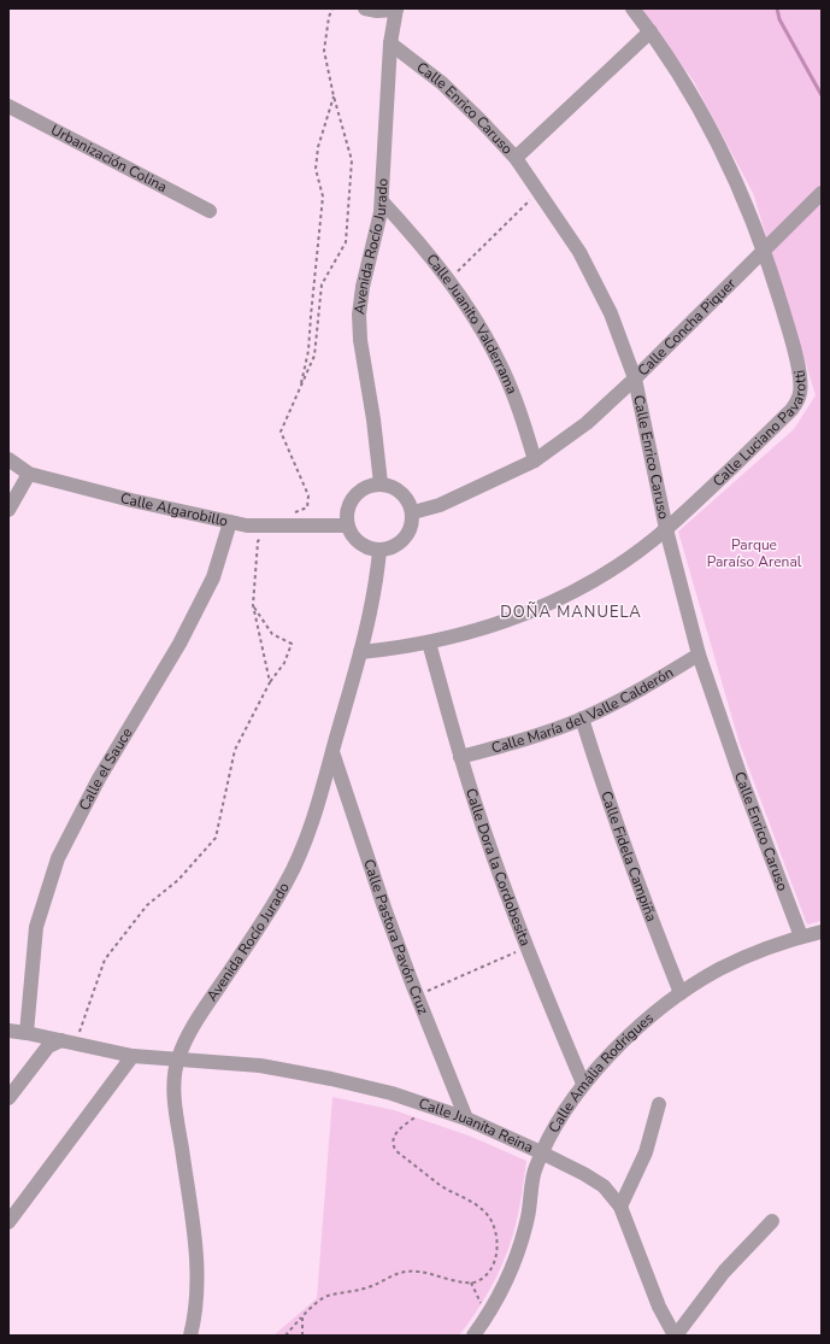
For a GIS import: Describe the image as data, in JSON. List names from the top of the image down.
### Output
{
  "streets": {
    "street": [
      "Calle Enrico Caruso",
      "Urbanización Colina",
      "Avenida Rocío Jurado",
      "Calle Juanito Valderrama",
      "Calle Concha Piquer",
      "Calle Luciano Pavarotti",
      "Calle Algarobillo",
      "Calle María del Valle Calderón",
      "Calle el Sauce",
      "Calle Fidela Campiña",
      "Calle Dora la Cordobesita",
      "Calle Pastora Pavón Cruz",
      "Calle Amália Rodrigues",
      "Calle Juanita Reina"
    ]
  },
  "crossings": [
    ["Calle Enrico Caruso", "Avenida Rocío Jurado"],
    ["Calle Enrico Caruso", "Calle Concha Piquer"],
    ["Calle Enrico Caruso", "Calle Luciano Pavarotti"],
    ["Calle Enrico Caruso", "Calle María del Valle Calderón"],
    ["Calle Enrico Caruso", "Calle Amália Rodrigues"],
    ["Avenida Rocío Jurado", "Calle Juanito Valderrama"],
    ["Avenida Rocío Jurado", "Calle Concha Piquer"],
    ["Avenida Rocío Jurado", "Calle Luciano Pavarotti"],
    ["Avenida Rocío Jurado", "Calle Algarobillo"],
    ["Avenida Rocío Jurado", "Calle Pastora Pavón Cruz"],
    ["Avenida Rocío Jurado", "Calle Juanita Reina"],
    ["Calle Juanito Valderrama", "Calle Concha Piquer"],
    ["Calle Concha Piquer", "Calle Luciano Pavarotti"],
    ["Calle Concha Piquer", "Calle Algarobillo"],
    ["Calle Luciano Pavarotti", "Calle Dora la Cordobesita"],
    ["Calle Algarobillo", "Calle el Sauce"],
    ["Calle María del Valle Calderón", "Calle Fidela Campiña"],
    ["Calle María del Valle Calderón", "Calle Dora la Cordobesita"],
    ["Calle el Sauce", "Calle Juanita Reina"],
    ["Calle Fidela Campiña", "Calle Amália Rodrigues"],
    ["Calle Dora la Cordobesita", "Calle Amália Rodrigues"],
    ["Calle Pastora Pavón Cruz", "Calle Juanita Reina"],
    ["Calle Amália Rodrigues", "Calle Juanita Reina"]
  ],
  "districts": ["DOÑA MANUELA"],
  "parks": ["Parque Paraíso Arenal"]
}
